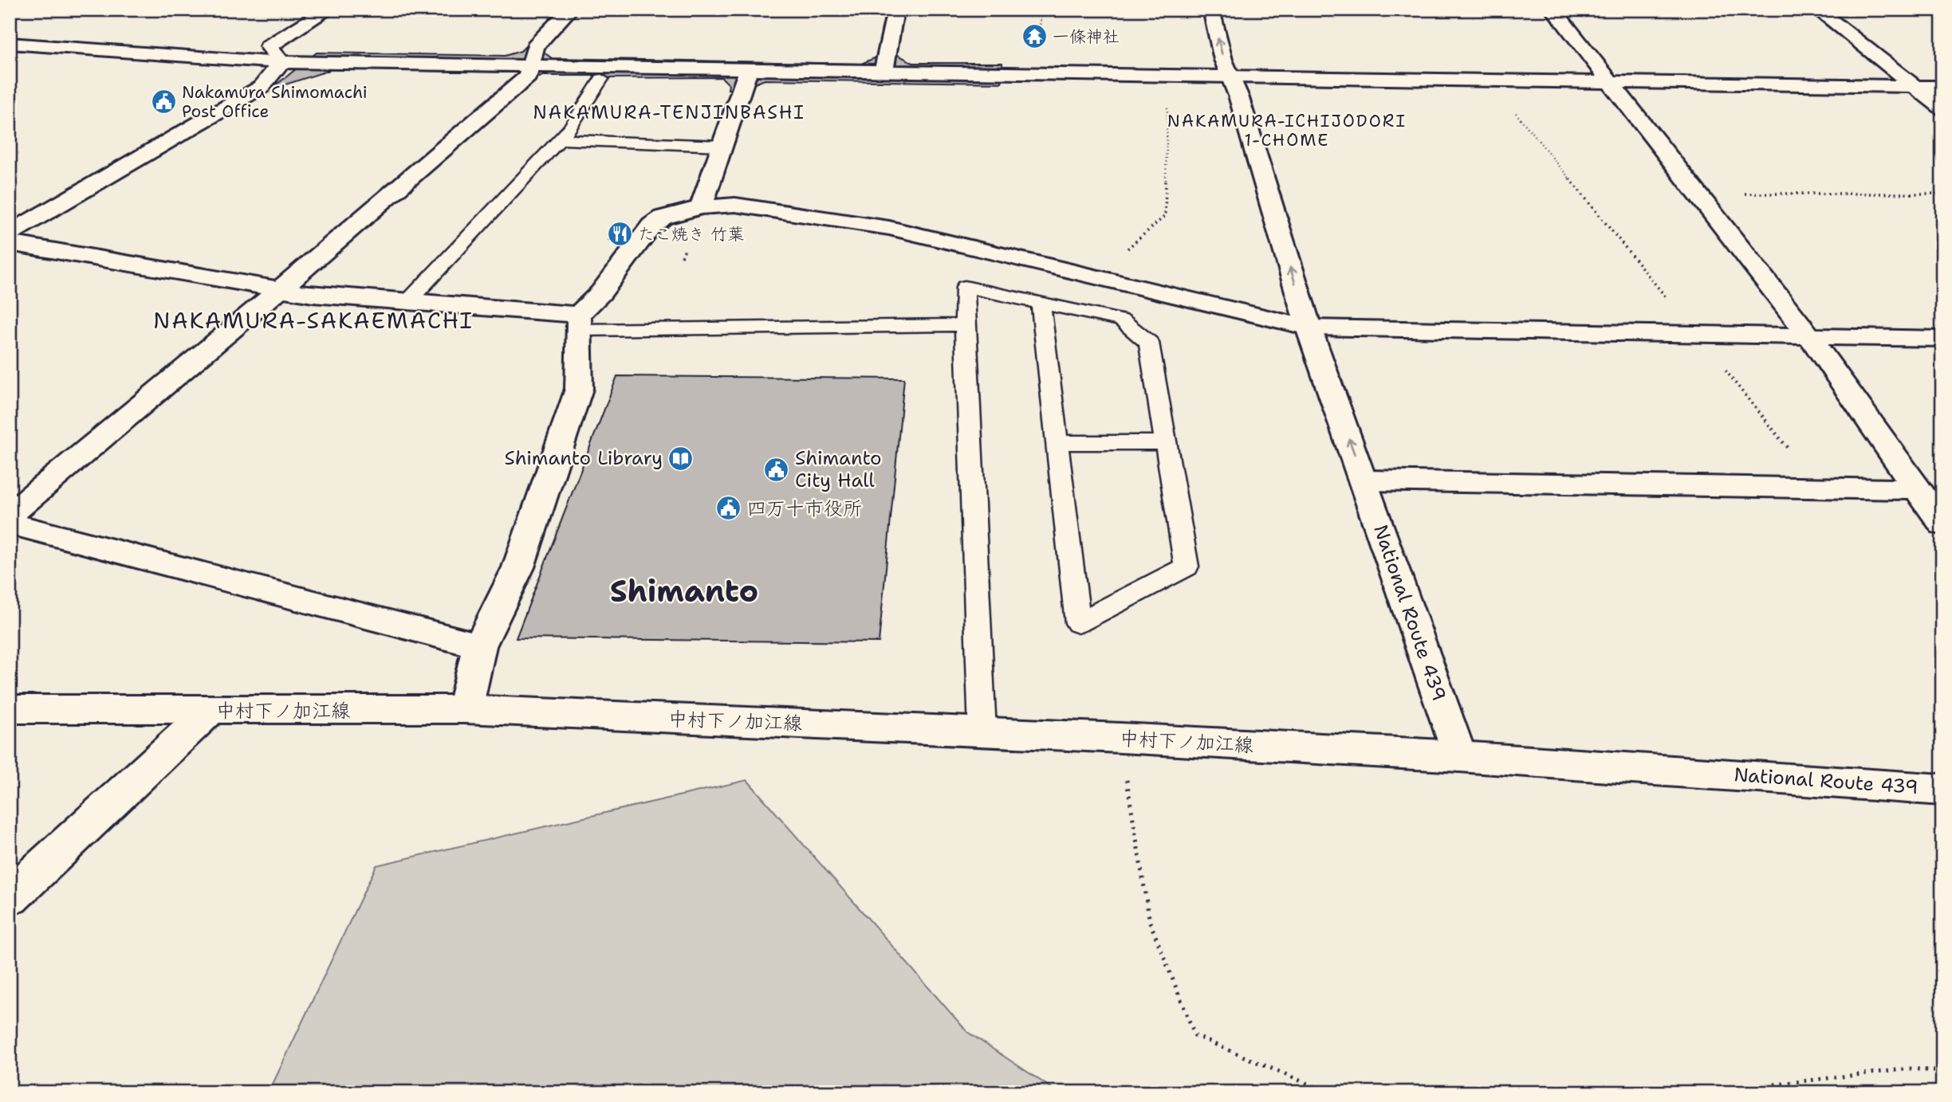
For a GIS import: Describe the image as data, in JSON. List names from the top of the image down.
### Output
{
  "streets": {
    "main road": ["National Route 439", "中村下ノ加江線"]
  },
  "crossings": [
    ["National Route 439", "中村下ノ加江線"]
  ],
  "one_way": ["National Route 439"],
  "districts": [
    "NAKAMURA-TENJINBASHI",
    "NAKAMURA-ICHIJODORI 1-CHOME",
    "NAKAMURA-SAKAEMACHI",
    "Shimanto"
  ],
  "places": {
    "temple": ["一條神社"],
    "public building": ["Nakamura Shimomachi Post Office", "Shimanto City Hall", "四万十市役所"],
    "restaurant": ["たこ焼き 竹葉"],
    "library": ["Shimanto Library"]
  }
}
